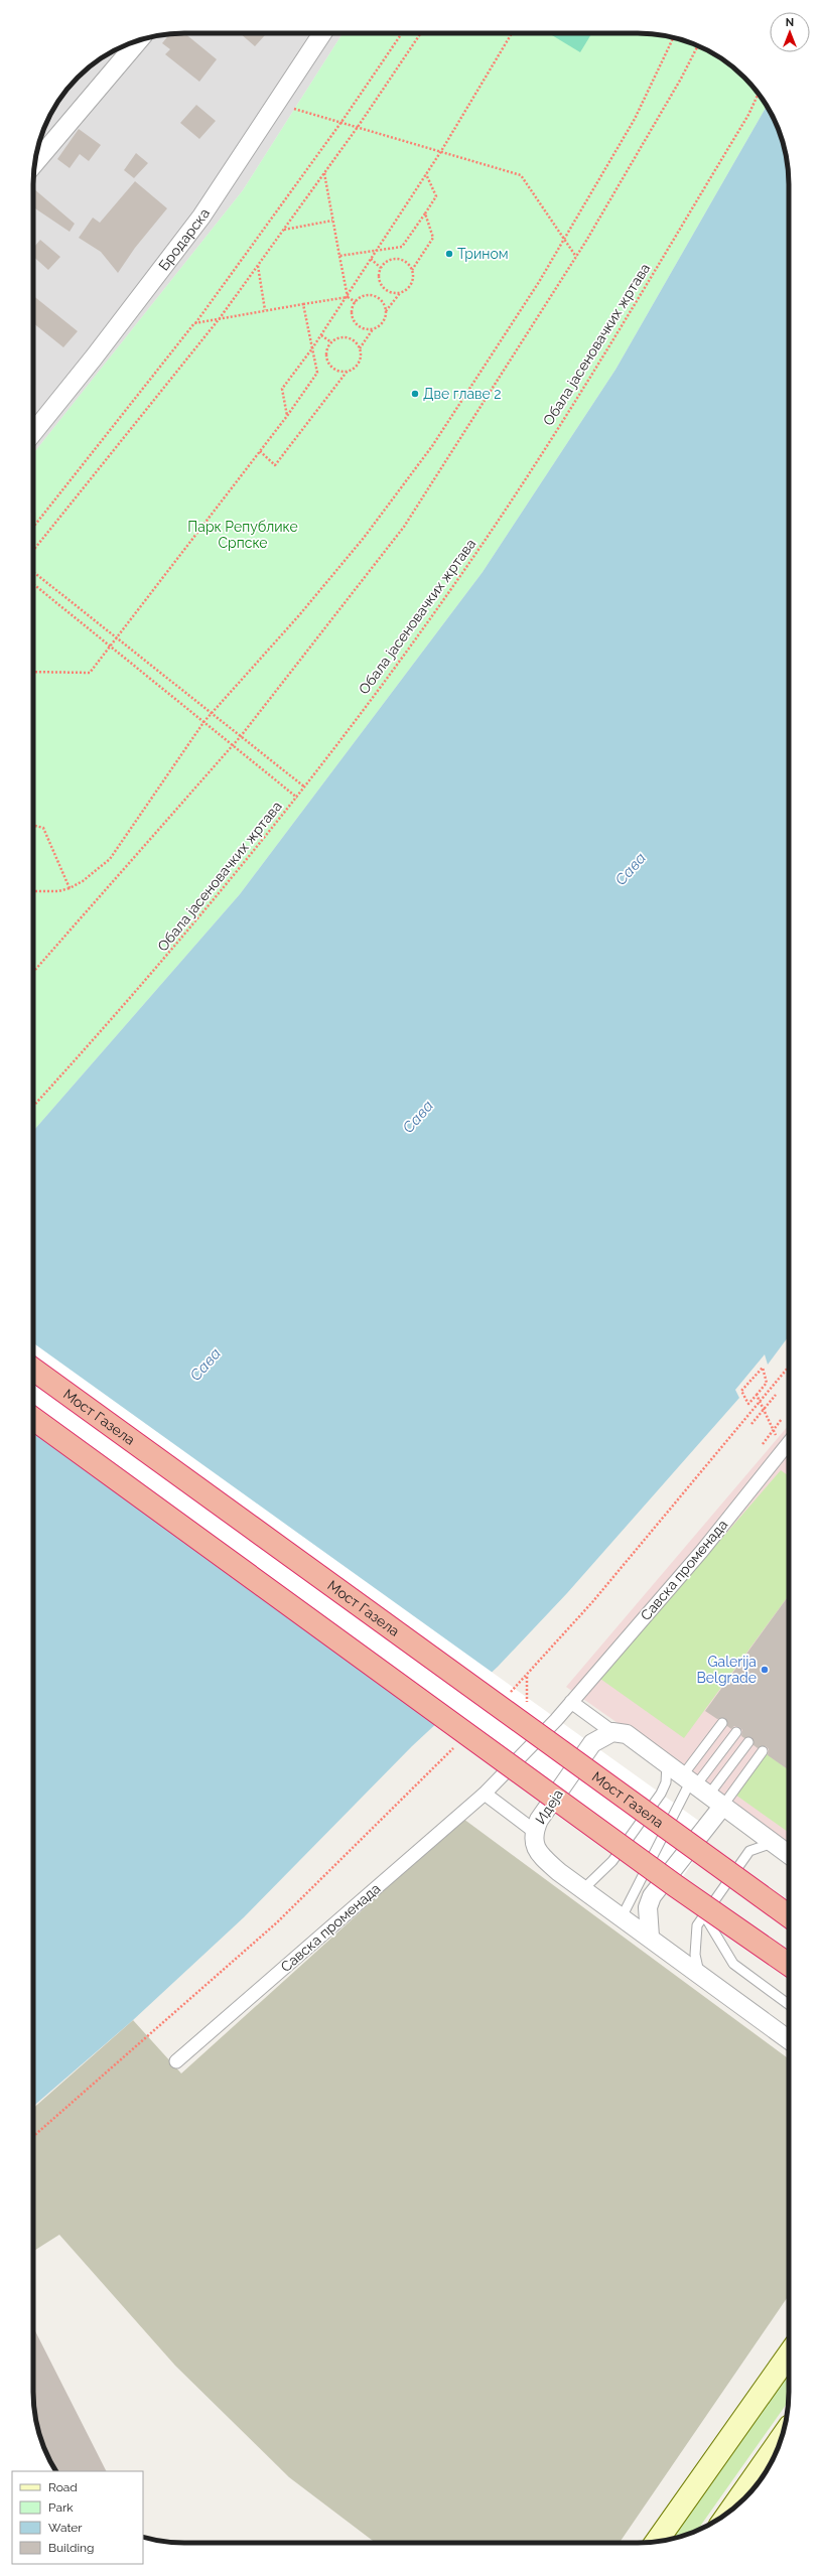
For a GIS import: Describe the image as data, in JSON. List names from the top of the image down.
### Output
{
  "streets": {
    "highway": ["Мост Газела"],
    "street": ["Бродарска", "Савска променада", "Идеја"],
    "path": ["Обала јасеновачких жртава"]
  },
  "water": ["Сава"],
  "parks": ["Парк Републике Српске"],
  "places": ["Трином", "Две главе 2", "Galerija Belgrade"],
  "legend": [
    "Road",
    "Park",
    "Water",
    "Building"
  ],
  "north": "top"
}
